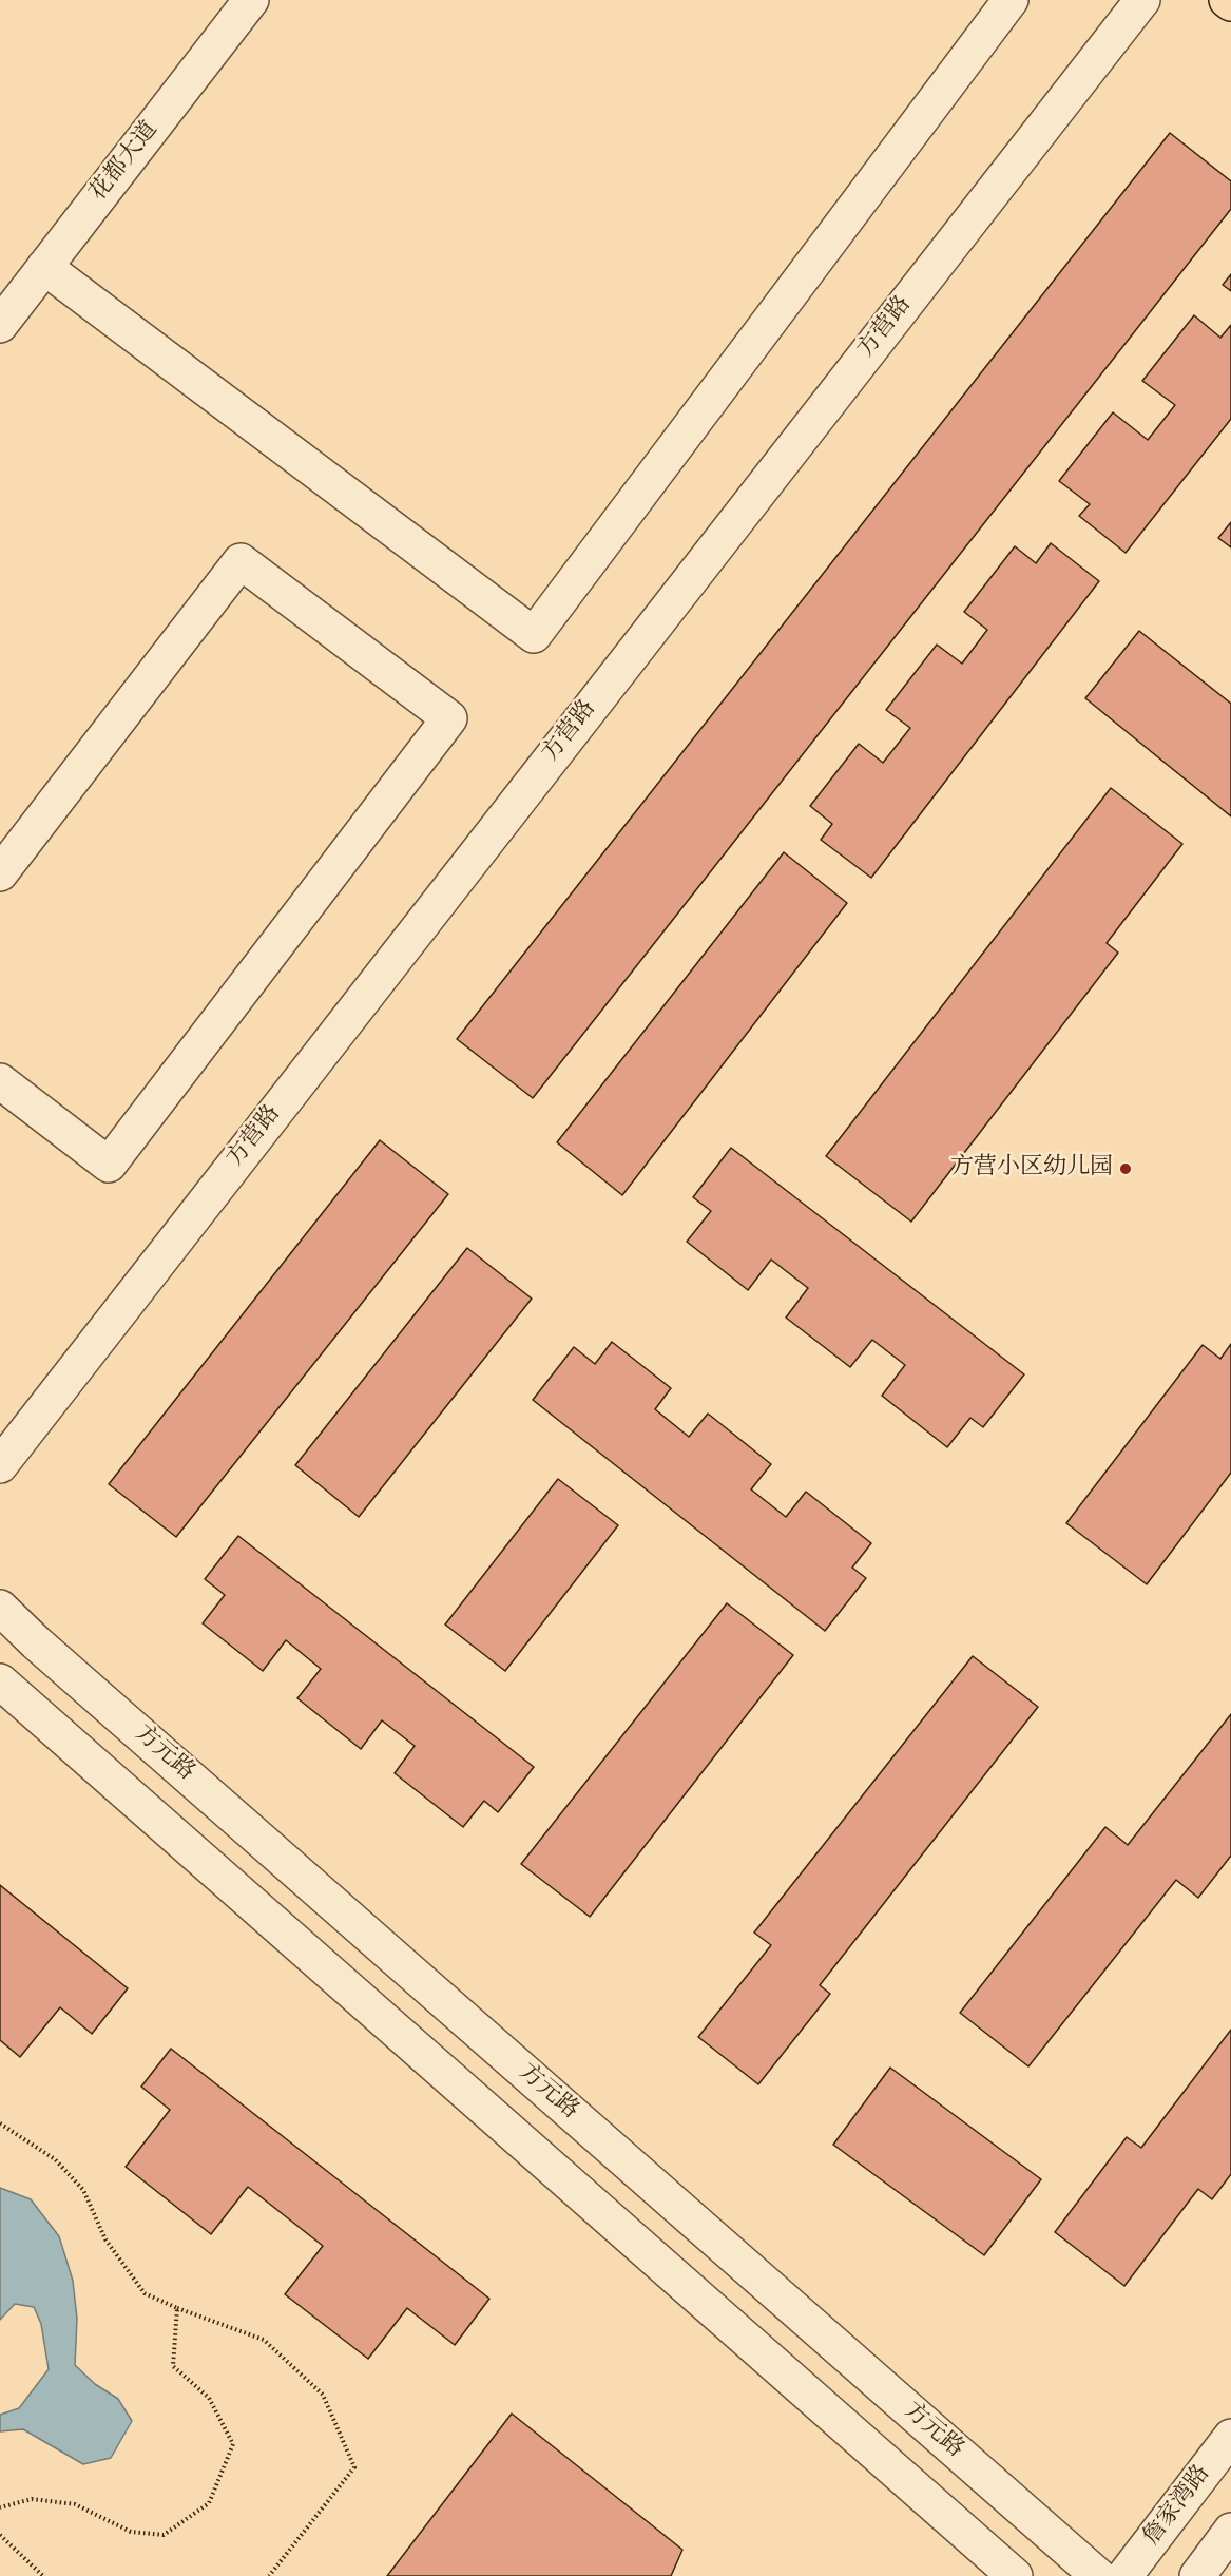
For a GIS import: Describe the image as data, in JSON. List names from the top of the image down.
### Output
{
  "streets": {
    "street": [
      "花都大道",
      "方营路",
      "方元路",
      "詹家湾路"
    ]
  },
  "places": ["方营小区幼儿园"]
}
